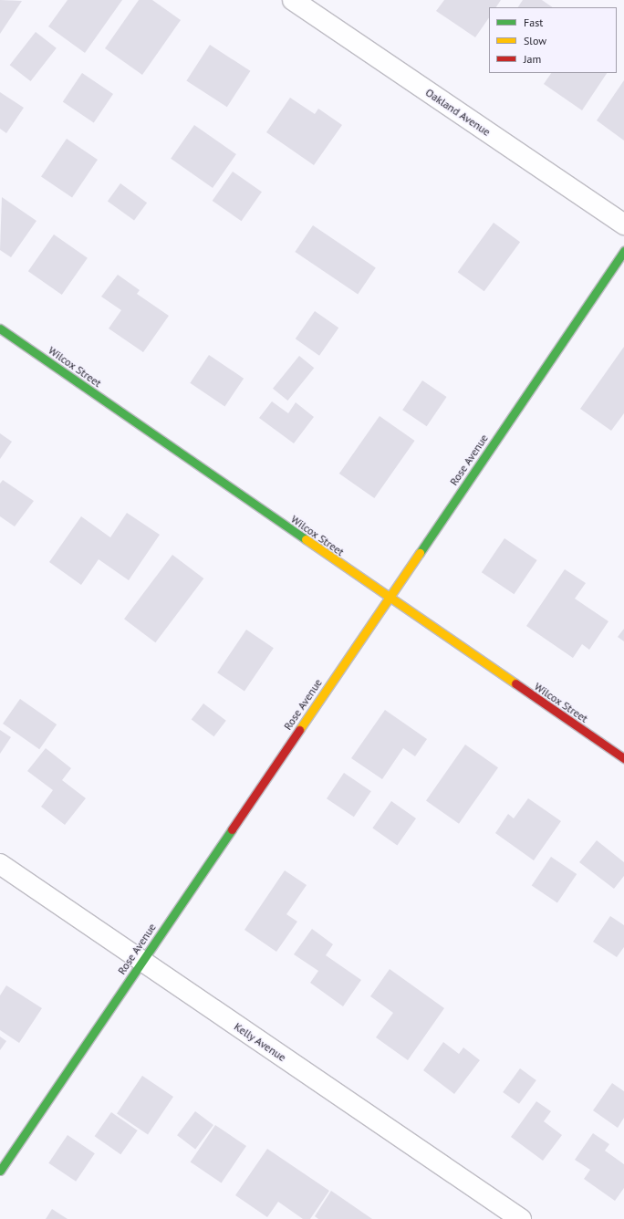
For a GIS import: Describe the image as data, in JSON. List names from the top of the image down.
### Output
{
  "streets": {
    "street": [
      "Oakland Avenue",
      "Wilcox Street",
      "Rose Avenue",
      "Kelly Avenue"
    ]
  },
  "crossings": [
    ["Wilcox Street", "Rose Avenue"],
    ["Rose Avenue", "Kelly Avenue"]
  ],
  "legend": ["Fast", "Slow", "Jam"]
}
